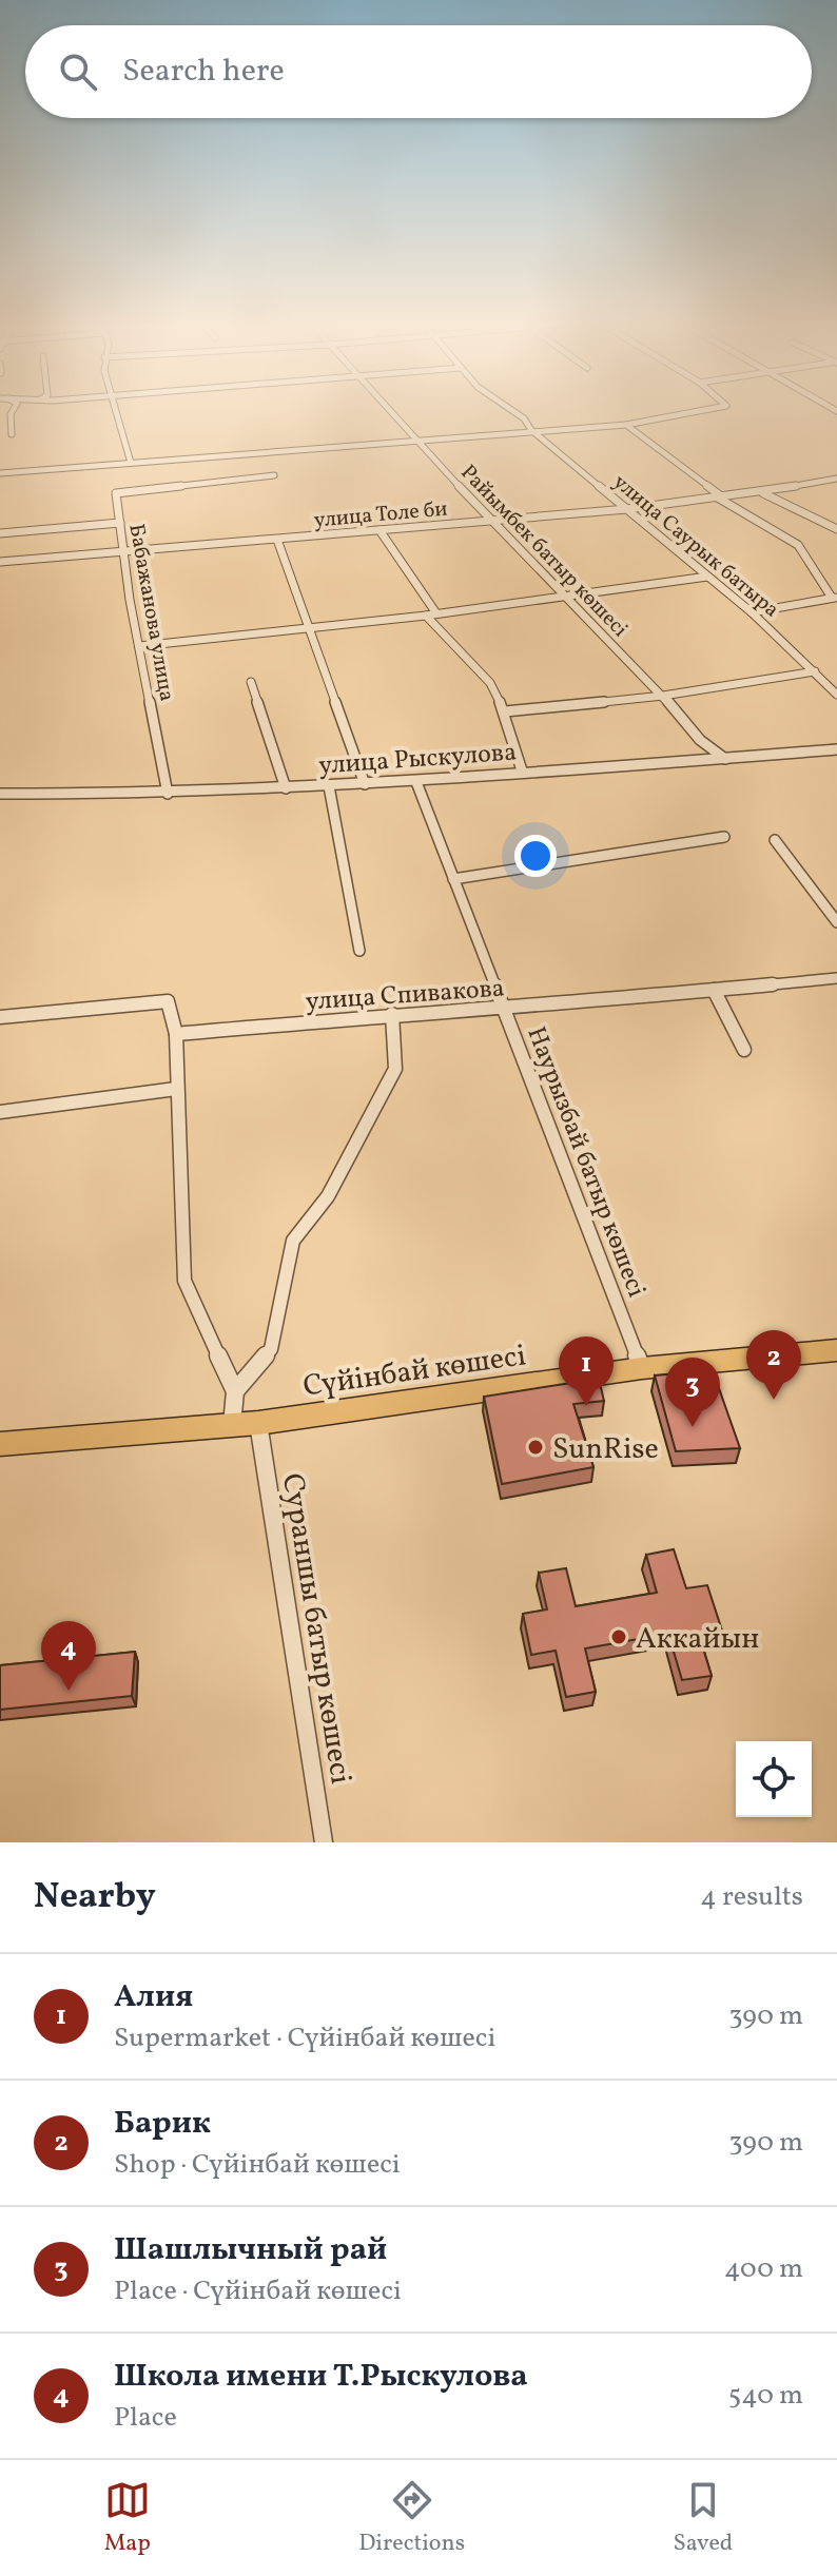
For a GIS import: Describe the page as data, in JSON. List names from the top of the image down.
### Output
{
  "streets": {
    "main road": ["Сүйінбай көшесі"],
    "street": [
      "улица Толе би",
      "улица Саурык батыра",
      "Райымбек батыр көшесі",
      "Бабажанова улица",
      "улица Рыскулова",
      "улица Спивакова",
      "Наурызбай батыр көшесі",
      "Сураншы батыр көшесі"
    ]
  },
  "crossings": [
    ["улица Толе би", "улица Саурык батыра"],
    ["улица Толе би", "Райымбек батыр көшесі"],
    ["улица Толе би", "Бабажанова улица"],
    ["Райымбек батыр көшесі", "улица Рыскулова"],
    ["Бабажанова улица", "улица Рыскулова"],
    ["улица Рыскулова", "Наурызбай батыр көшесі"],
    ["улица Спивакова", "Наурызбай батыр көшесі"],
    ["Наурызбай батыр көшесі", "Сүйінбай көшесі"],
    ["Сүйінбай көшесі", "Сураншы батыр көшесі"]
  ],
  "places": ["SunRise", "Аккайын"],
  "page": {
    "search": "Search here",
    "pins": [
      "2",
      "1",
      "3",
      "4"
    ],
    "heading": ["Nearby", "4 results"],
    "list": [
      {
        "mark": "1",
        "name": "Алия",
        "note": "Supermarket · Сүйінбай көшесі",
        "value": "390 m"
      },
      {
        "mark": "2",
        "name": "Барик",
        "note": "Shop · Сүйінбай көшесі",
        "value": "390 m"
      },
      {
        "mark": "3",
        "name": "Шашлычный рай",
        "note": "Place · Сүйінбай көшесі",
        "value": "400 m"
      },
      {
        "mark": "4",
        "name": "Школа имени Т.Рыскулова",
        "note": "Place",
        "value": "540 m"
      }
    ],
    "nav": ["Map", "Directions", "Saved"]
  }
}
